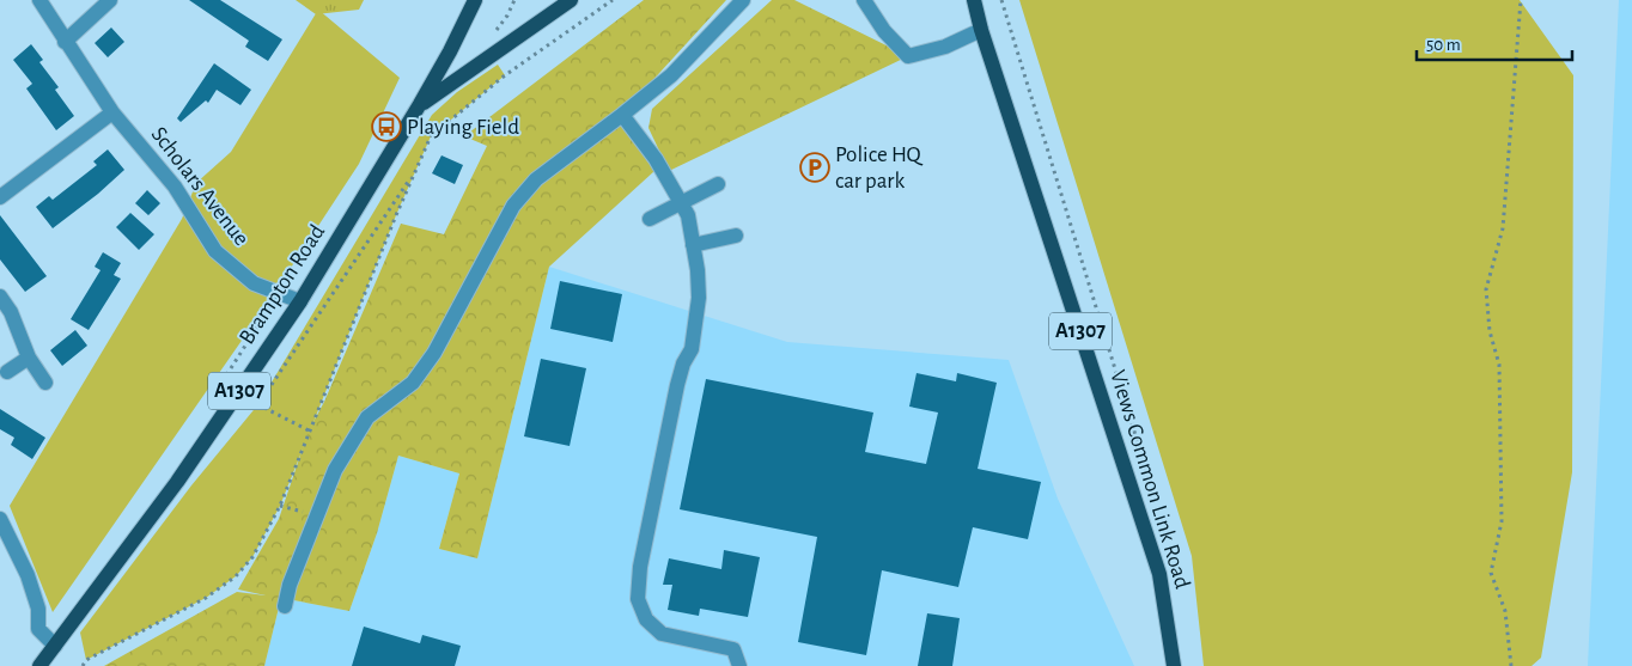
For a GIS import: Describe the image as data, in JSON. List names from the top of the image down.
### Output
{
  "streets": {
    "main road": ["Brampton Road", "A1307", "Views Common Link Road"],
    "street": ["Scholars Avenue"]
  },
  "crossings": [
    ["Scholars Avenue", "Brampton Road"],
    ["Brampton Road", "A1307"]
  ],
  "places": {
    "bus stop": ["Playing Field"],
    "parking": ["Police HQ car park"]
  },
  "scale_bar": "50 m"
}
